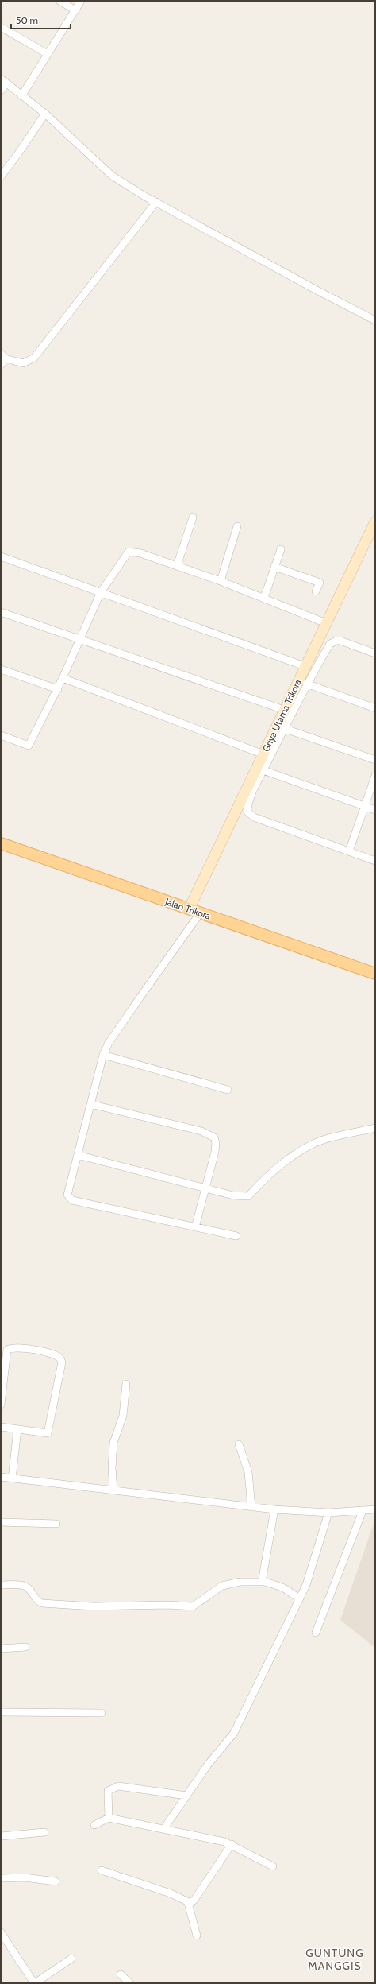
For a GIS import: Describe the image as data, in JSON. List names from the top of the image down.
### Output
{
  "streets": {
    "main road": ["Jalan Trikora"],
    "street": ["Griya Utama Trikora"]
  },
  "crossings": [
    ["Griya Utama Trikora", "Jalan Trikora"]
  ],
  "districts": ["GUNTUNG MANGGIS"],
  "scale_bar": "50 m"
}
